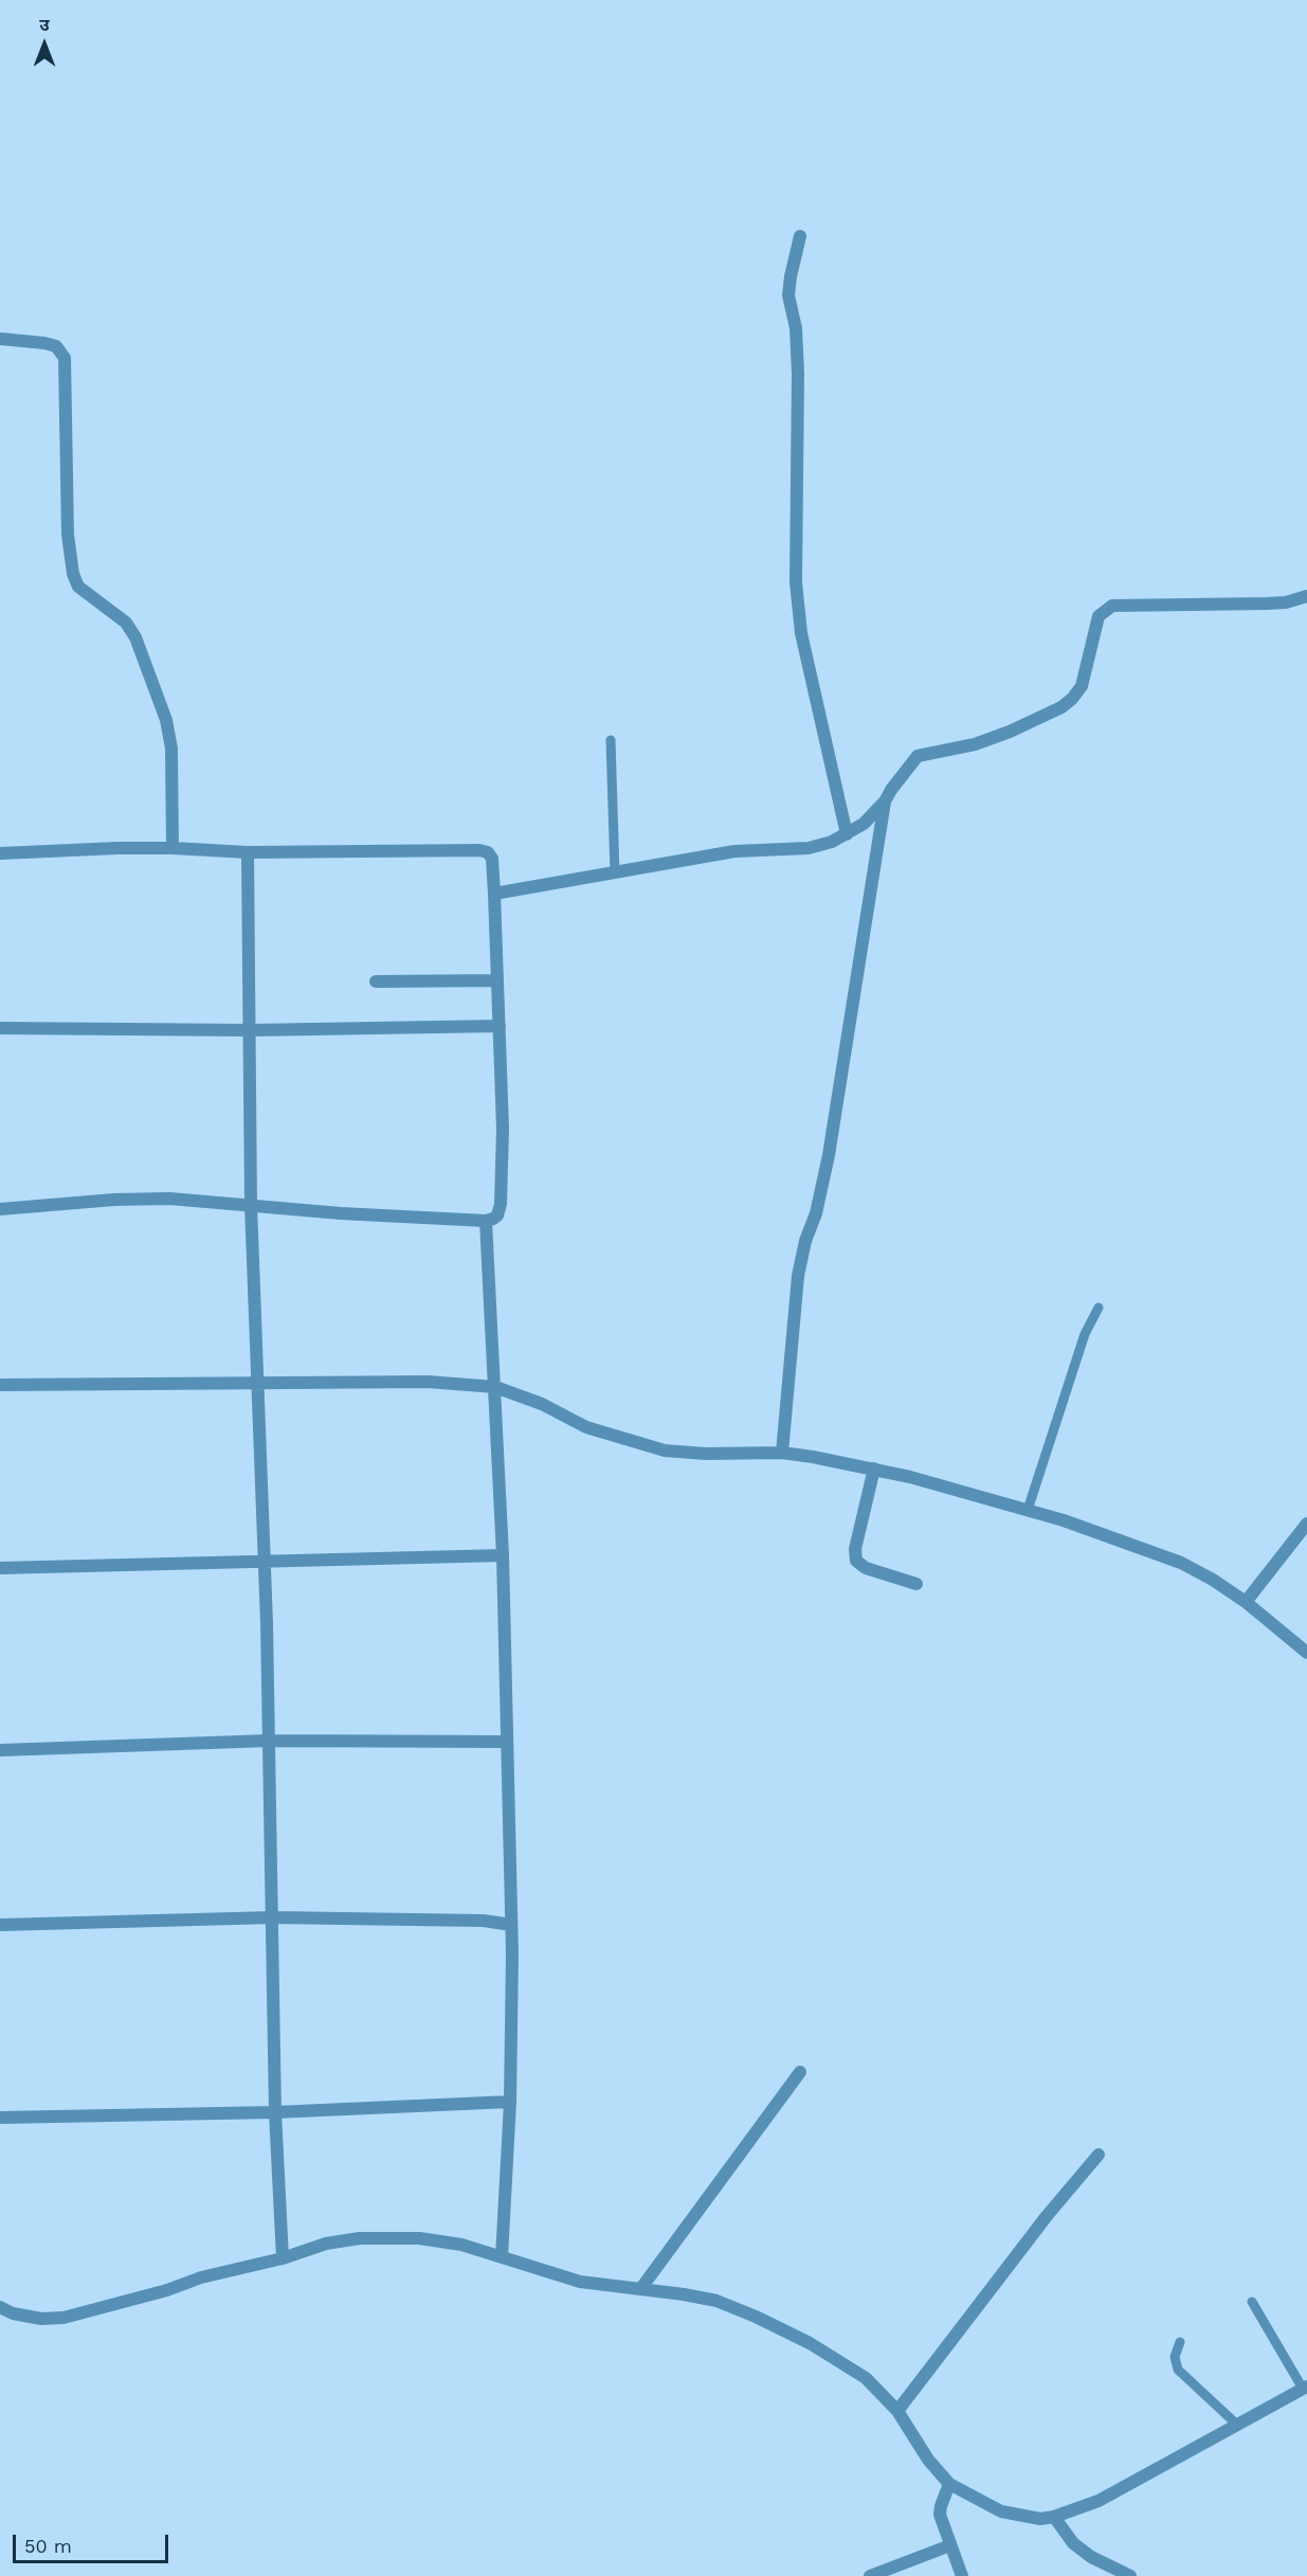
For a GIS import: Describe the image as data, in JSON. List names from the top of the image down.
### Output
{
  "scale_bar": "50 m",
  "north": "top"
}
